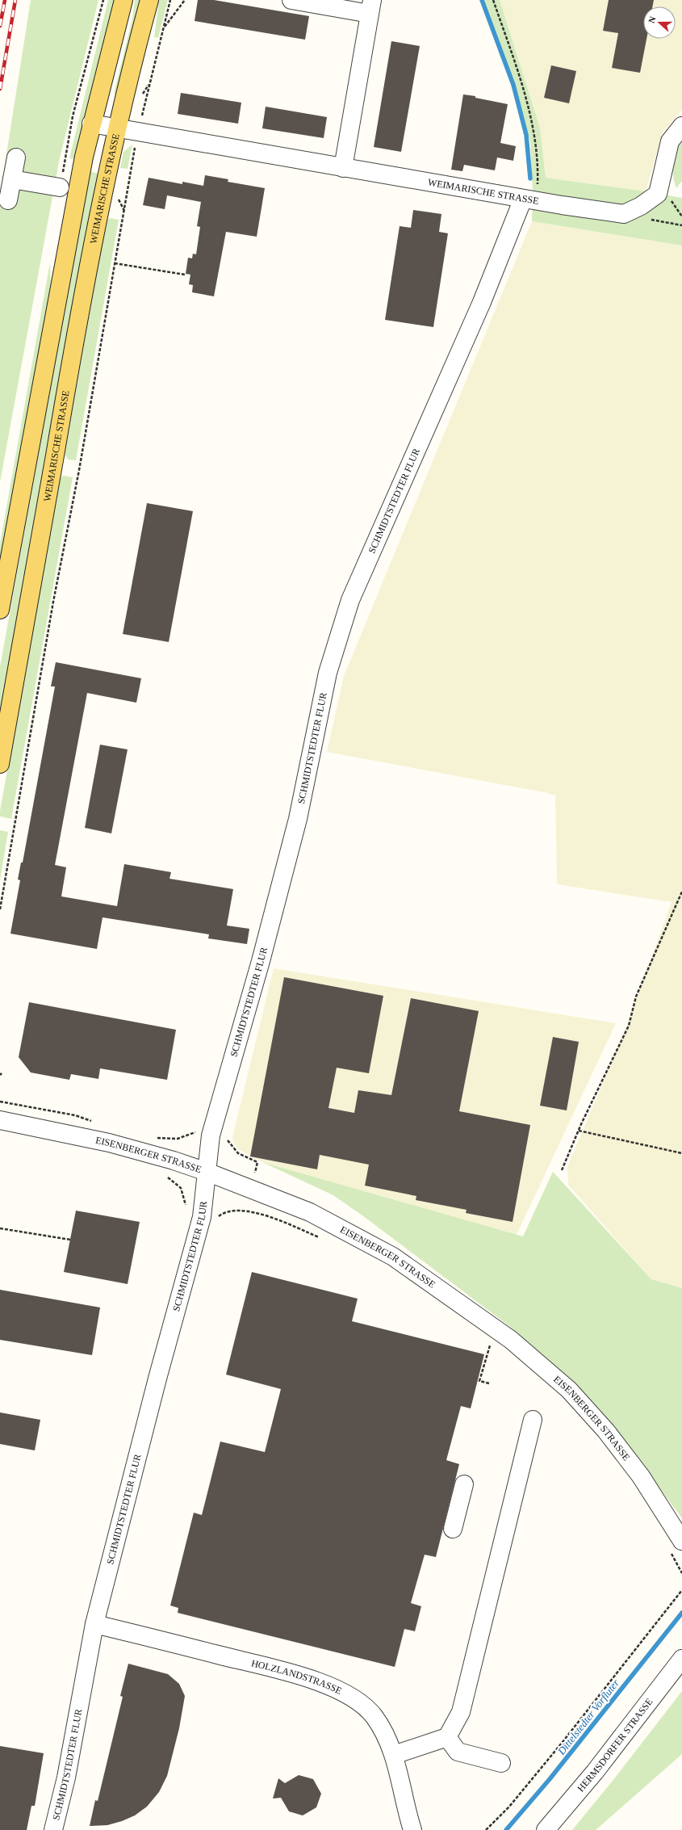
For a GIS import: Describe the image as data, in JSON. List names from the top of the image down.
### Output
{
  "streets": {
    "main road": ["WEIMARISCHE STRASSE"],
    "street": [
      "SCHMIDTSTEDTER FLUR",
      "EISENBERGER STRASSE",
      "HOLZLANDSTRASSE",
      "HERMSDORFER STRASSE"
    ]
  },
  "crossings": [
    ["WEIMARISCHE STRASSE", "SCHMIDTSTEDTER FLUR"],
    ["SCHMIDTSTEDTER FLUR", "EISENBERGER STRASSE"],
    ["SCHMIDTSTEDTER FLUR", "HOLZLANDSTRASSE"]
  ],
  "water": ["Dittelstedter Vorfluter"],
  "north": "left"
}
